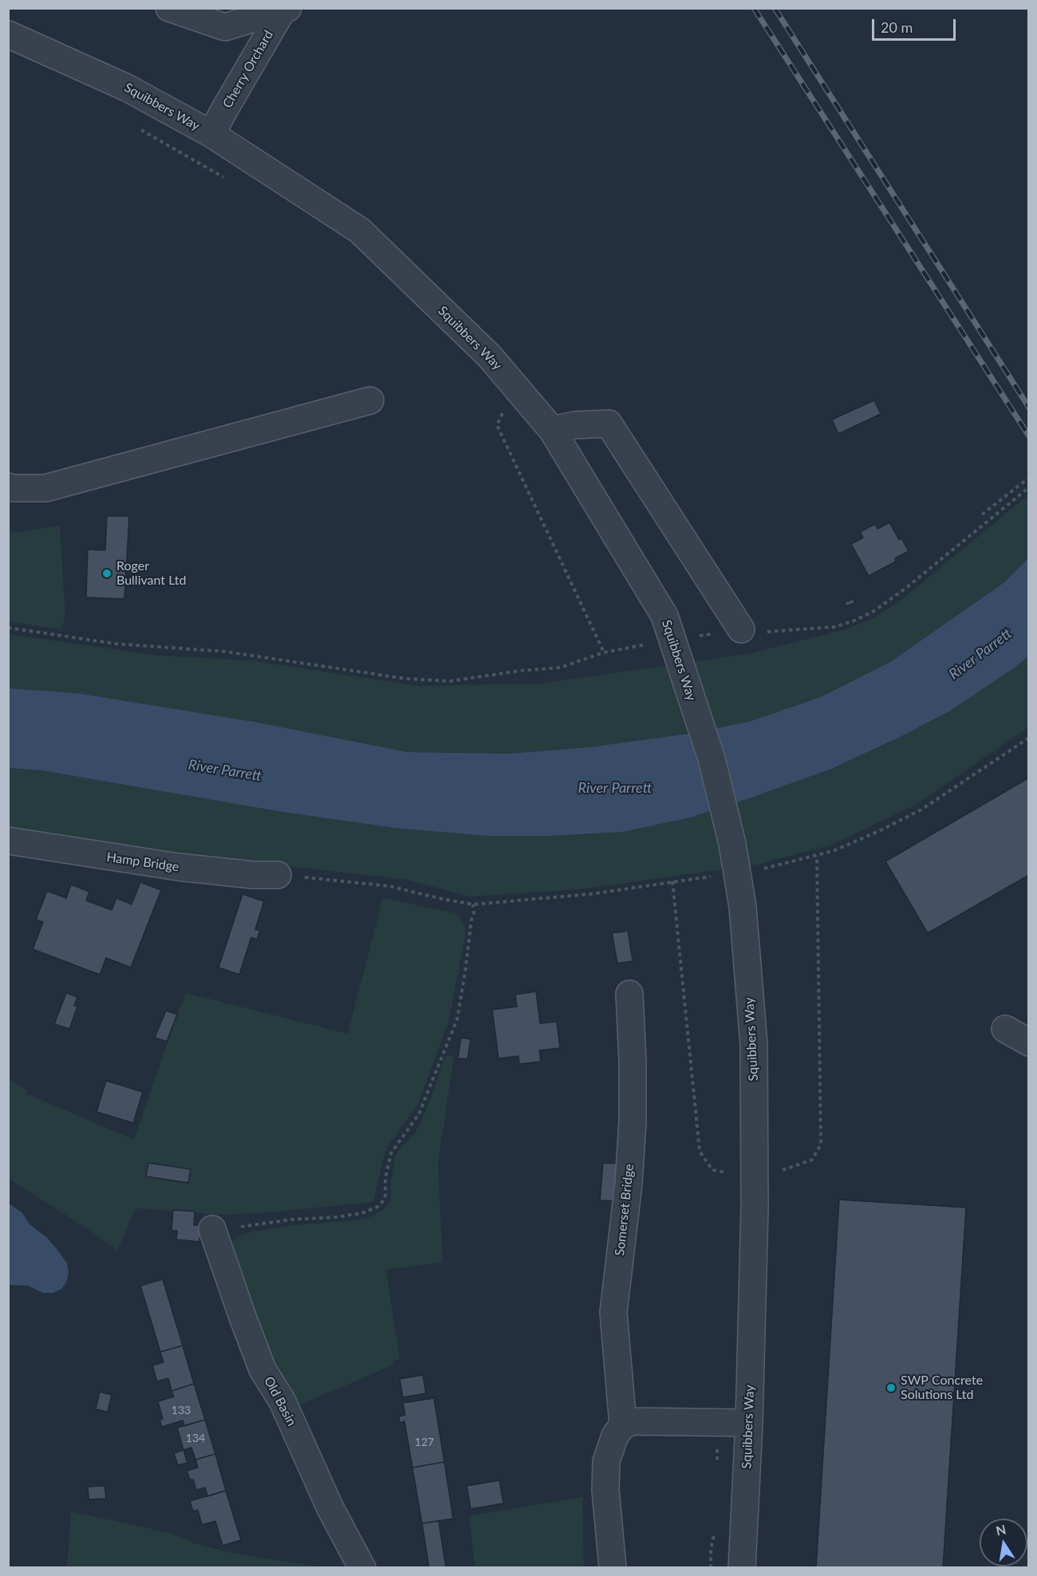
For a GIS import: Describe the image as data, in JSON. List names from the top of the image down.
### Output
{
  "streets": {
    "street": [
      "Cherry Orchard",
      "Squibbers Way",
      "Hamp Bridge",
      "Somerset Bridge",
      "Old Basin"
    ]
  },
  "crossings": [
    ["Cherry Orchard", "Squibbers Way"]
  ],
  "water": ["River Parrett"],
  "places": ["Roger Bullivant Ltd", "SWP Concrete Solutions Ltd"],
  "house_numbers": ["133", "134", "127"],
  "scale_bar": "20 m",
  "north": "top"
}
